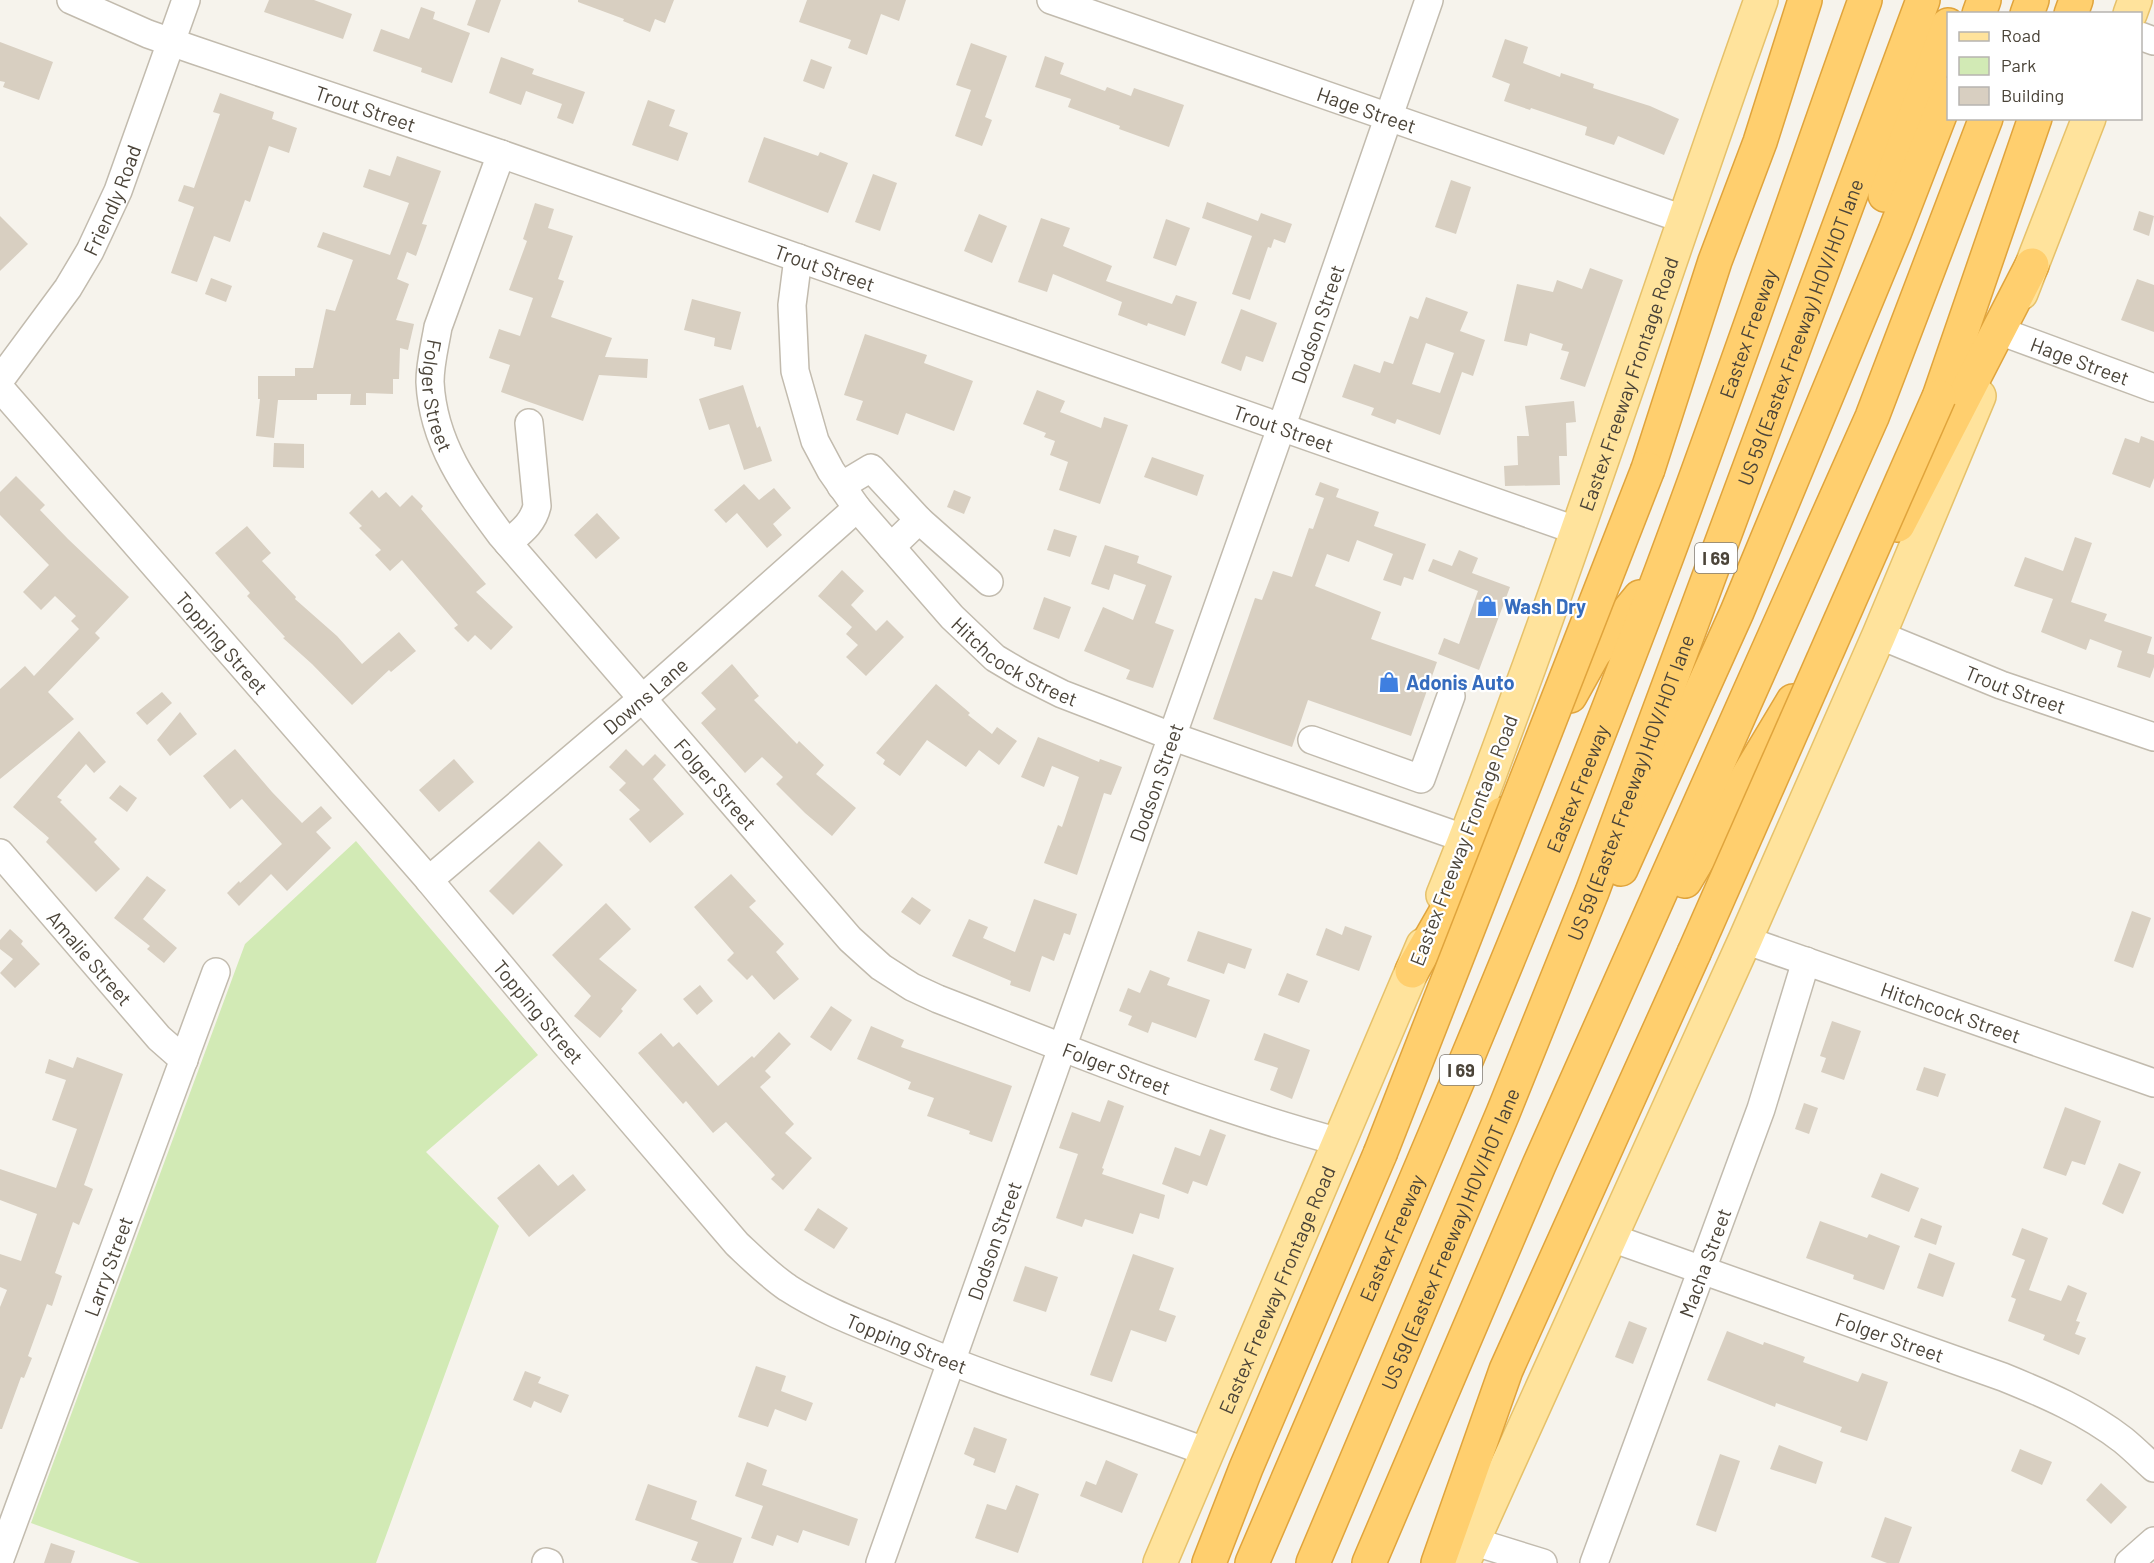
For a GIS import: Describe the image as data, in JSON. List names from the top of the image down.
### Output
{
  "streets": {
    "highway": ["US 59 (Eastex Freeway) HOV/HOT lane", "Eastex Freeway", "I 69"],
    "main road": ["Eastex Freeway Frontage Road"],
    "street": [
      "Trout Street",
      "Hage Street",
      "Friendly Road",
      "Dodson Street",
      "Folger Street",
      "Topping Street",
      "Hitchcock Street",
      "Downs Lane",
      "Amalie Street",
      "Macha Street",
      "Larry Street"
    ]
  },
  "crossings": [
    ["Trout Street", "Friendly Road"],
    ["Trout Street", "Dodson Street"],
    ["Trout Street", "Eastex Freeway Frontage Road"],
    ["Trout Street", "Folger Street"],
    ["Trout Street", "Hitchcock Street"],
    ["Hage Street", "Dodson Street"],
    ["Hage Street", "Eastex Freeway Frontage Road"],
    ["Dodson Street", "Folger Street"],
    ["Dodson Street", "Topping Street"],
    ["Dodson Street", "Hitchcock Street"],
    ["Eastex Freeway Frontage Road", "Folger Street"],
    ["Eastex Freeway Frontage Road", "Topping Street"],
    ["Eastex Freeway Frontage Road", "Hitchcock Street"],
    ["Folger Street", "Downs Lane"],
    ["Folger Street", "Macha Street"],
    ["Topping Street", "Downs Lane"],
    ["Hitchcock Street", "Downs Lane"],
    ["Hitchcock Street", "Macha Street"],
    ["Amalie Street", "Larry Street"]
  ],
  "places": {
    "shop": ["Wash Dry", "Adonis Auto"]
  },
  "legend": ["Road", "Park", "Building"]
}
